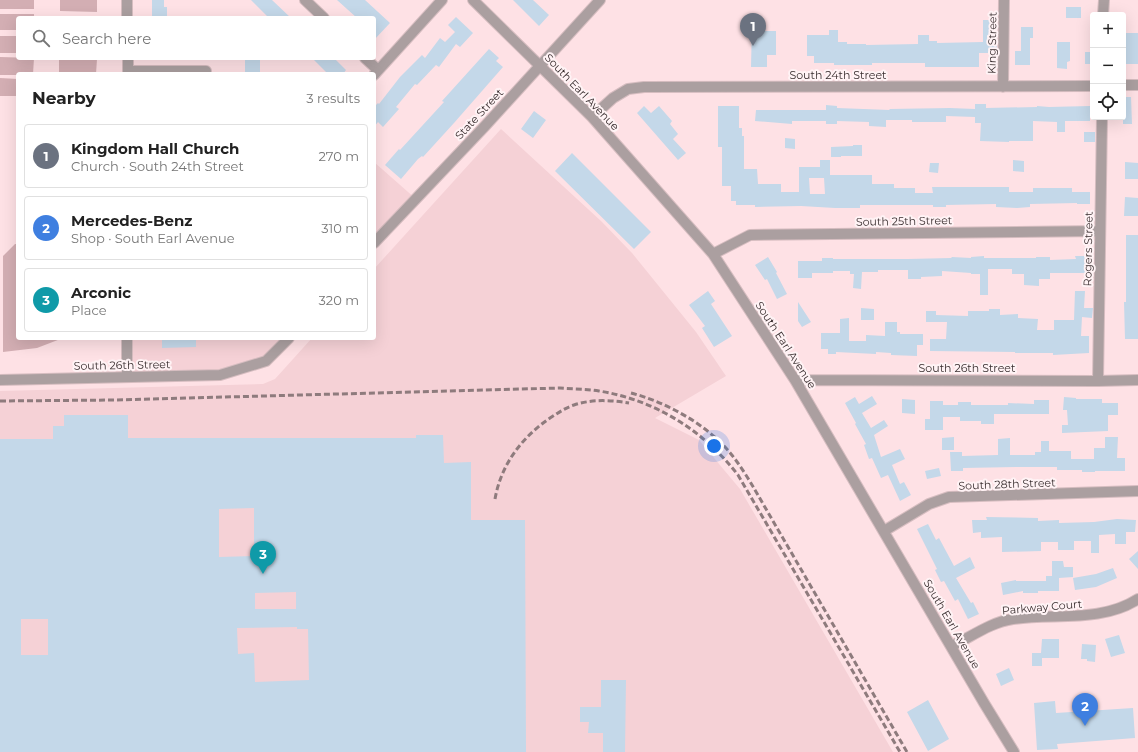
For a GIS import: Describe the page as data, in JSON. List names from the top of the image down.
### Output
{
  "streets": {
    "street": [
      "King Street",
      "South 24th Street",
      "South Earl Avenue",
      "State Street",
      "South 25th Street",
      "Rogers Street",
      "South 26th Street",
      "South 28th Street",
      "Parkway Court"
    ]
  },
  "crossings": [
    ["King Street", "South 24th Street"],
    ["South 24th Street", "South Earl Avenue"],
    ["South Earl Avenue", "State Street"],
    ["South Earl Avenue", "South 25th Street"],
    ["South Earl Avenue", "South 26th Street"],
    ["South Earl Avenue", "South 28th Street"],
    ["South Earl Avenue", "Parkway Court"],
    ["South 25th Street", "Rogers Street"],
    ["Rogers Street", "South 26th Street"]
  ],
  "page": {
    "map_buttons": ["+", "−"],
    "pins": ["1", "3", "2"],
    "search": "Search here",
    "heading": ["Nearby", "3 results"],
    "list": [
      {
        "mark": "1",
        "name": "Kingdom Hall Church",
        "note": "Church · South 24th Street",
        "value": "270 m"
      },
      {
        "mark": "2",
        "name": "Mercedes-Benz",
        "note": "Shop · South Earl Avenue",
        "value": "310 m"
      },
      {
        "mark": "3",
        "name": "Arconic",
        "note": "Place",
        "value": "320 m"
      }
    ]
  }
}
